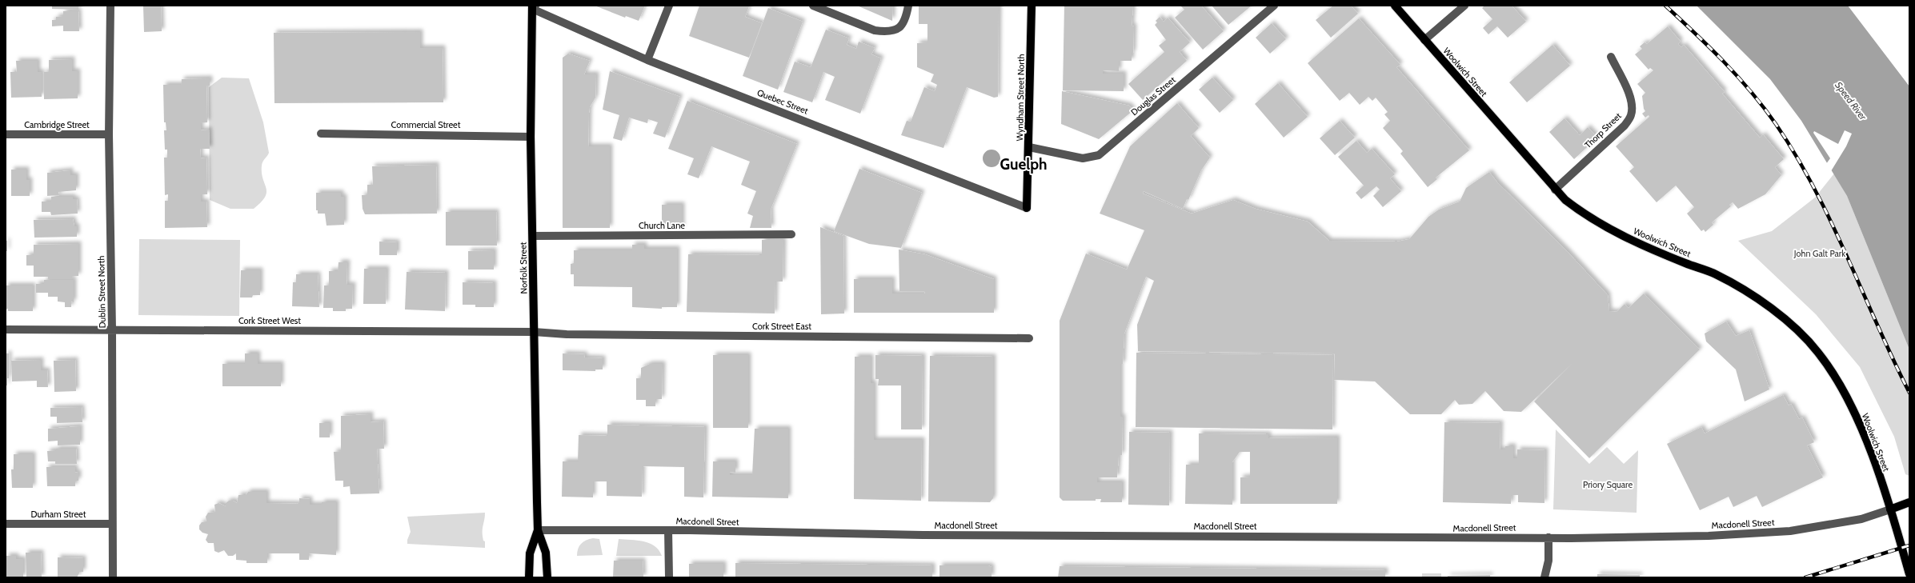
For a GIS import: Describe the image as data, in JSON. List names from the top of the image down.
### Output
{
  "streets": {
    "main road": [
      "Woolwich Street",
      "Wyndham Street North",
      "Norfolk Street",
      "Macdonell Street"
    ],
    "street": [
      "Douglas Street",
      "Quebec Street",
      "Cambridge Street",
      "Commercial Street",
      "Thorp Street",
      "Church Lane",
      "Dublin Street North",
      "Cork Street West",
      "Cork Street East",
      "Durham Street"
    ]
  },
  "crossings": [
    ["Woolwich Street", "Thorp Street"],
    ["Woolwich Street", "Macdonell Street"],
    ["Douglas Street", "Wyndham Street North"],
    ["Wyndham Street North", "Quebec Street"],
    ["Quebec Street", "Norfolk Street"],
    ["Cambridge Street", "Dublin Street North"],
    ["Commercial Street", "Norfolk Street"],
    ["Church Lane", "Norfolk Street"],
    ["Norfolk Street", "Cork Street West"],
    ["Norfolk Street", "Cork Street East"],
    ["Norfolk Street", "Macdonell Street"],
    ["Dublin Street North", "Cork Street West"],
    ["Dublin Street North", "Durham Street"],
    ["Cork Street West", "Cork Street East"]
  ],
  "districts": ["Guelph"],
  "water": ["Speed River"],
  "parks": ["John Galt Park", "Priory Square"]
}
